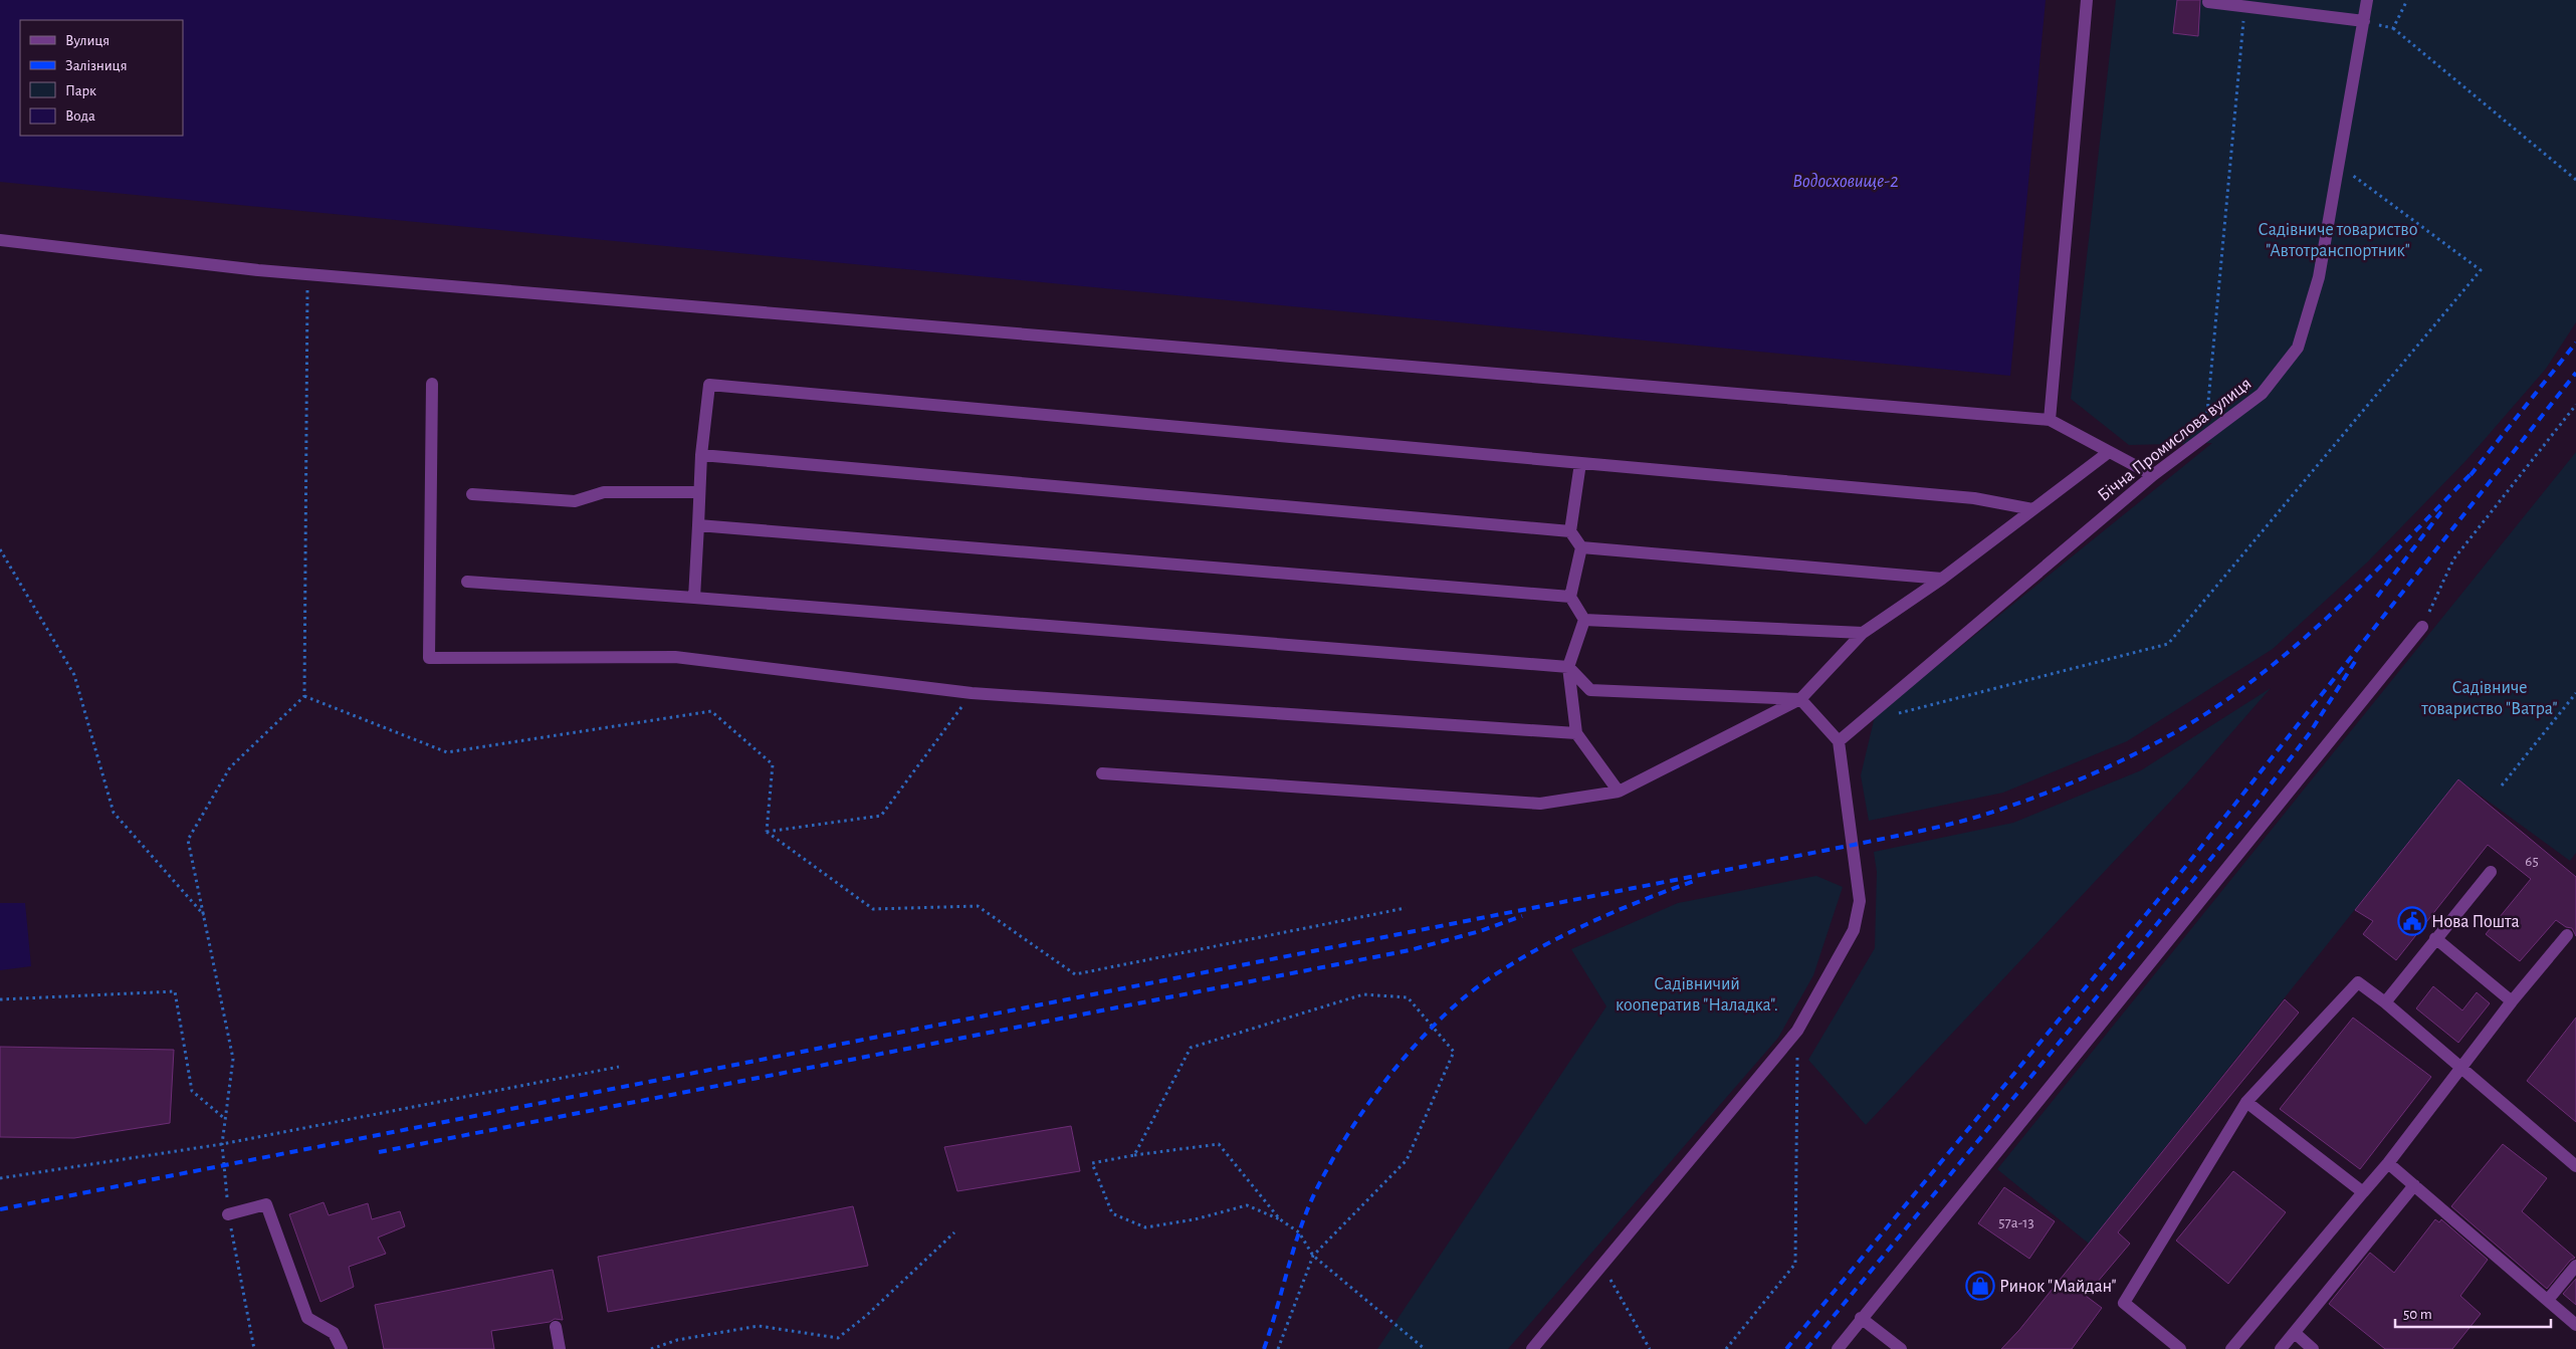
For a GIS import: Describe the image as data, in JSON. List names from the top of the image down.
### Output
{
  "streets": {
    "lane": ["Бічна Промислова вулиця"]
  },
  "water": ["Водосховище-2"],
  "parks": ["Садівниче товариство \"Автотранспортник\"", "Садівниче товариство \"Ватра\"", "Садівничий кооператив \"Наладка\"."],
  "places": {
    "public building": ["Нова Пошта"],
    "shop": ["Ринок \"Майдан\""]
  },
  "house_numbers": ["65", "57а-13"],
  "legend": [
    "Вулиця",
    "Залізниця",
    "Парк",
    "Вода"
  ],
  "scale_bar": "50 m"
}
